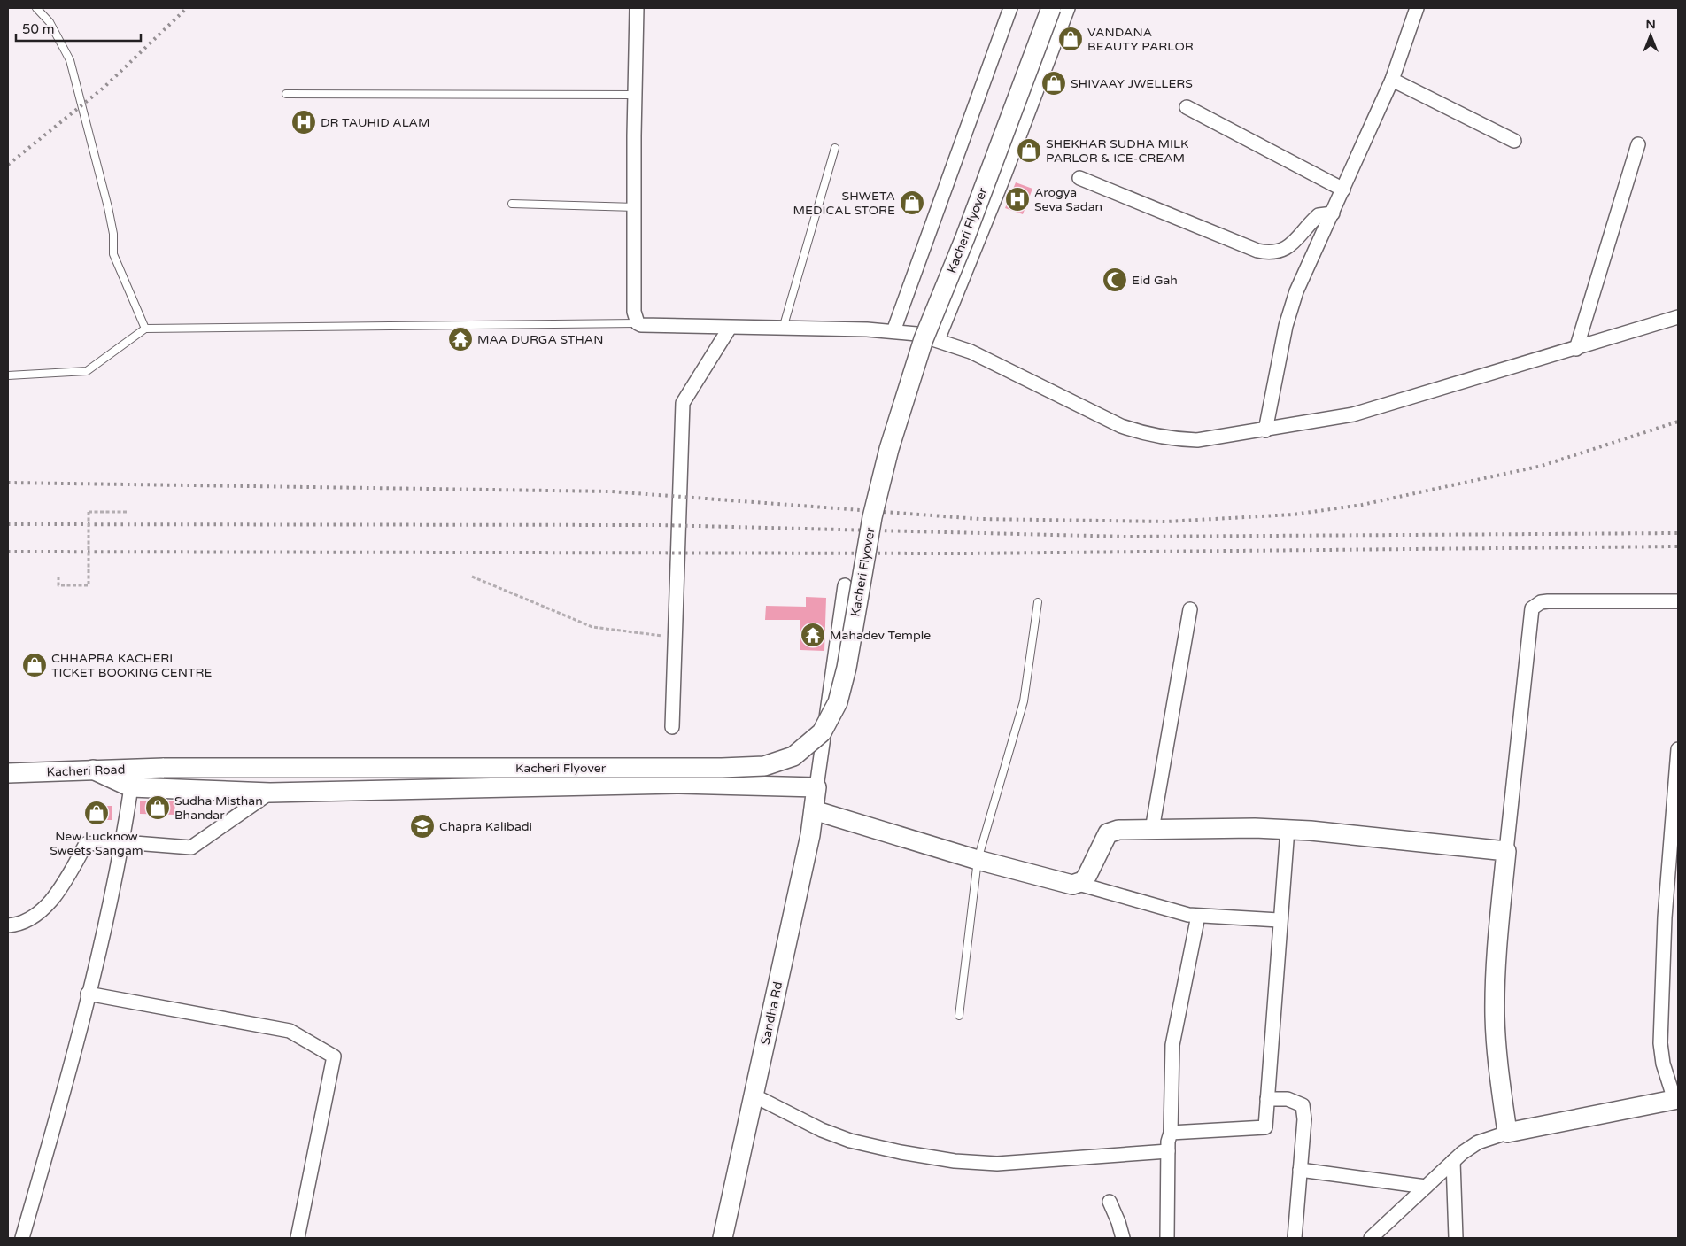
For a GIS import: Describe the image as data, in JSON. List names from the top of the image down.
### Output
{
  "streets": {
    "street": ["Kacheri Flyover", "Kacheri Road", "Sandha Rd"]
  },
  "crossings": [
    ["Kacheri Flyover", "Kacheri Road"]
  ],
  "places": {
    "shop": [
      "VANDANA BEAUTY PARLOR",
      "SHIVAAY JWELLERS",
      "SHEKHAR SUDHA MILK PARLOR & ICE-CREAM",
      "SHWETA MEDICAL STORE",
      "CHHAPRA KACHERI TICKET BOOKING CENTRE",
      "Sudha Misthan Bhandar",
      "New Lucknow Sweets Sangam"
    ],
    "hospital": ["DR TAUHID ALAM", "Arogya Seva Sadan"],
    "mosque": ["Eid Gah"],
    "temple": ["MAA DURGA STHAN", "Mahadev Temple"],
    "school or university": ["Chapra Kalibadi"]
  },
  "scale_bar": "50 m",
  "north": "top"
}
